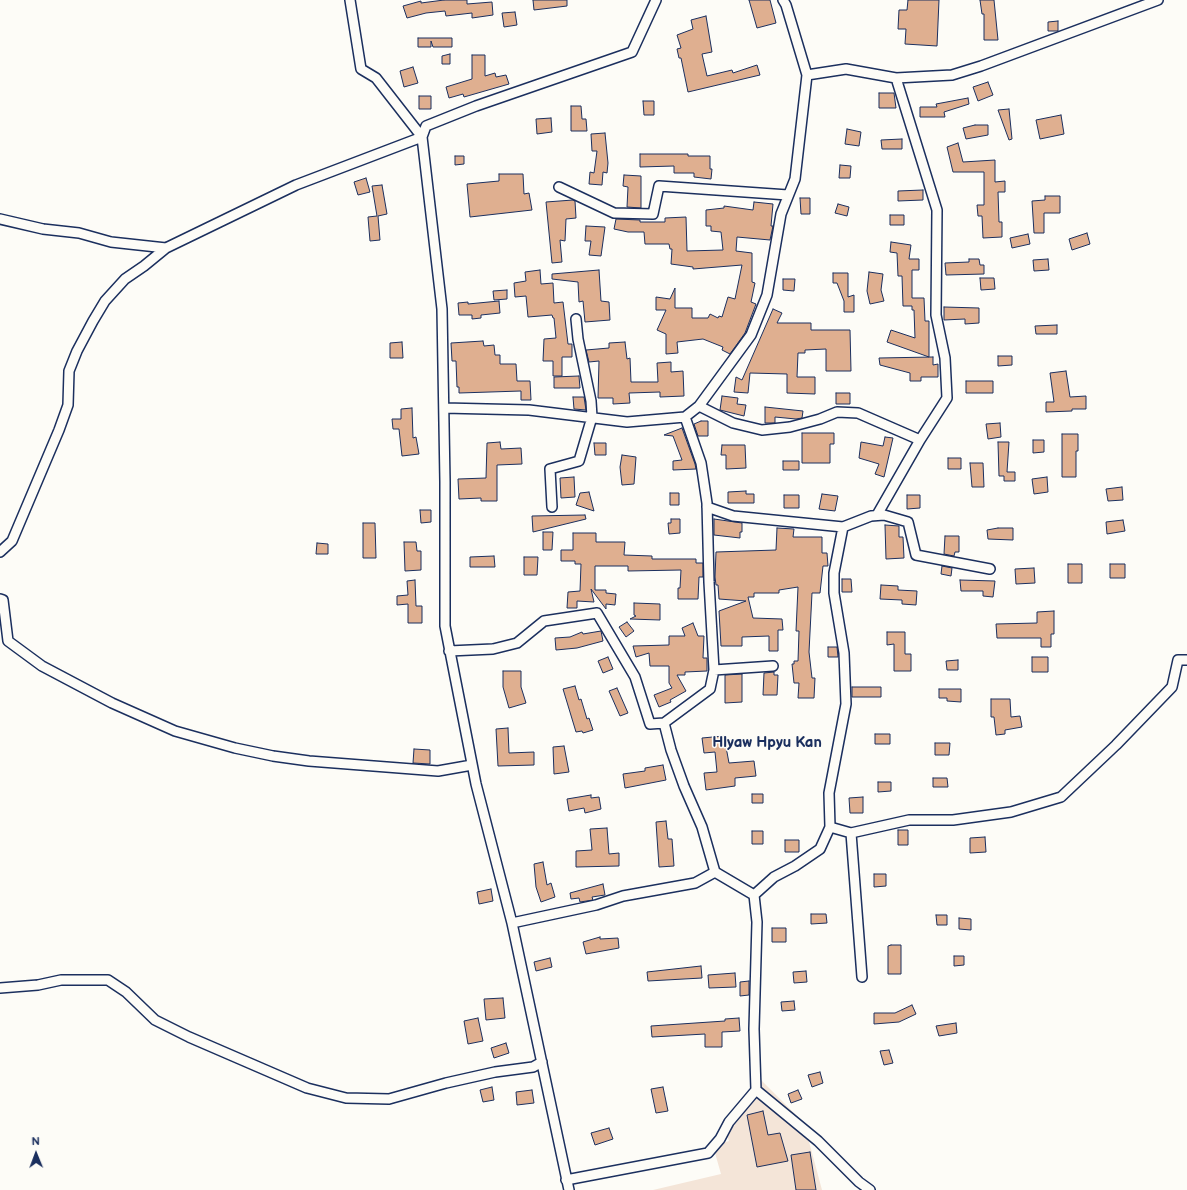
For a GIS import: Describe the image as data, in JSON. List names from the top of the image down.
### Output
{
  "districts": ["Hlyaw Hpyu Kan"],
  "north": "top"
}
